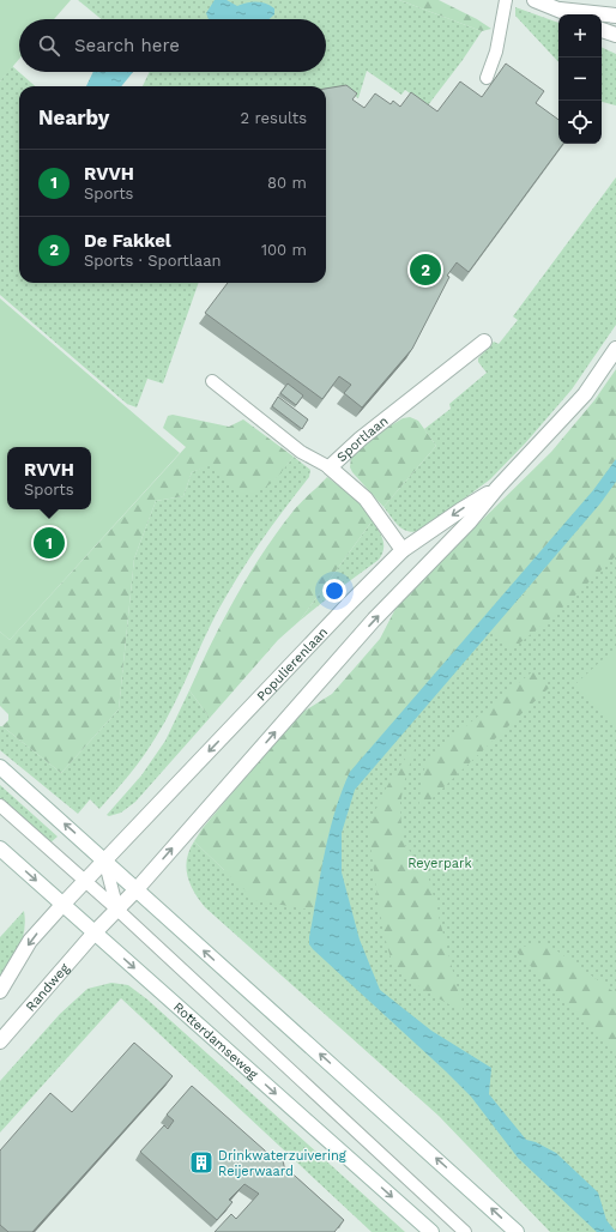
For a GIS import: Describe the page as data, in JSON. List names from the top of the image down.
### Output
{
  "streets": {
    "street": [
      "Sportlaan",
      "Populierenlaan",
      "Randweg",
      "Rotterdamseweg"
    ]
  },
  "crossings": [
    ["Sportlaan", "Populierenlaan"],
    ["Populierenlaan", "Randweg"],
    ["Populierenlaan", "Rotterdamseweg"],
    ["Randweg", "Rotterdamseweg"]
  ],
  "parks": ["Reyerpark"],
  "places": {
    "building": ["Drinkwaterzuivering Reijerwaard"]
  },
  "page": {
    "map_buttons": ["+", "−"],
    "search": "Search here",
    "heading": ["Nearby", "2 results"],
    "list": [
      {
        "mark": "1",
        "name": "RVVH",
        "note": "Sports",
        "value": "80 m"
      },
      {
        "mark": "2",
        "name": "De Fakkel",
        "note": "Sports · Sportlaan",
        "value": "100 m"
      }
    ],
    "pins": ["2", "1"],
    "popup": ["RVVH", "Sports"]
  }
}
